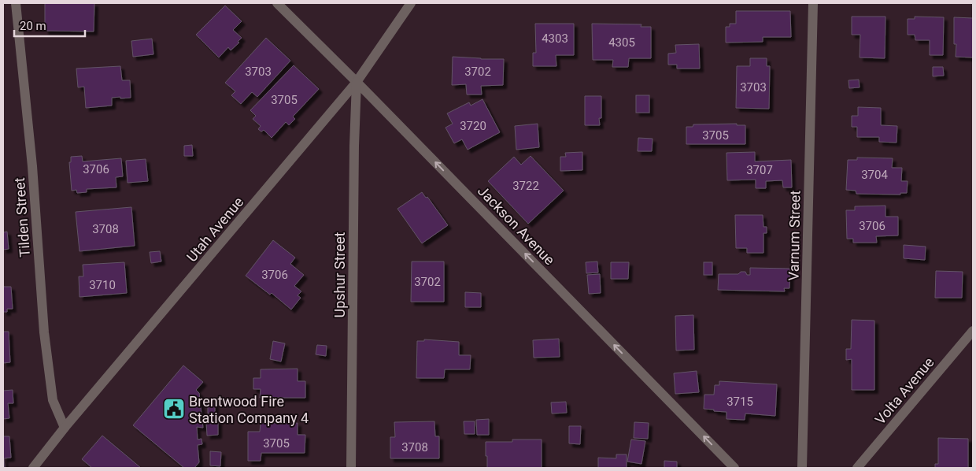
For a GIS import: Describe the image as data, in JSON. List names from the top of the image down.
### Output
{
  "streets": {
    "street": [
      "Tilden Street",
      "Jackson Avenue",
      "Utah Avenue",
      "Varnum Street",
      "Upshur Street",
      "Volta Avenue"
    ]
  },
  "crossings": [
    ["Tilden Street", "Utah Avenue"],
    ["Jackson Avenue", "Utah Avenue"],
    ["Jackson Avenue", "Upshur Street"],
    ["Utah Avenue", "Upshur Street"]
  ],
  "one_way": ["Jackson Avenue"],
  "places": {
    "public building": ["Brentwood Fire Station Company 4"]
  },
  "house_numbers": [
    "4303",
    "4305",
    "3703",
    "3702",
    "3703",
    "3705",
    "3720",
    "3705",
    "3706",
    "3707",
    "3704",
    "3722",
    "3706",
    "3708",
    "3706",
    "3702",
    "3710",
    "3715",
    "3705",
    "3708"
  ],
  "scale_bar": "20 m"
}
